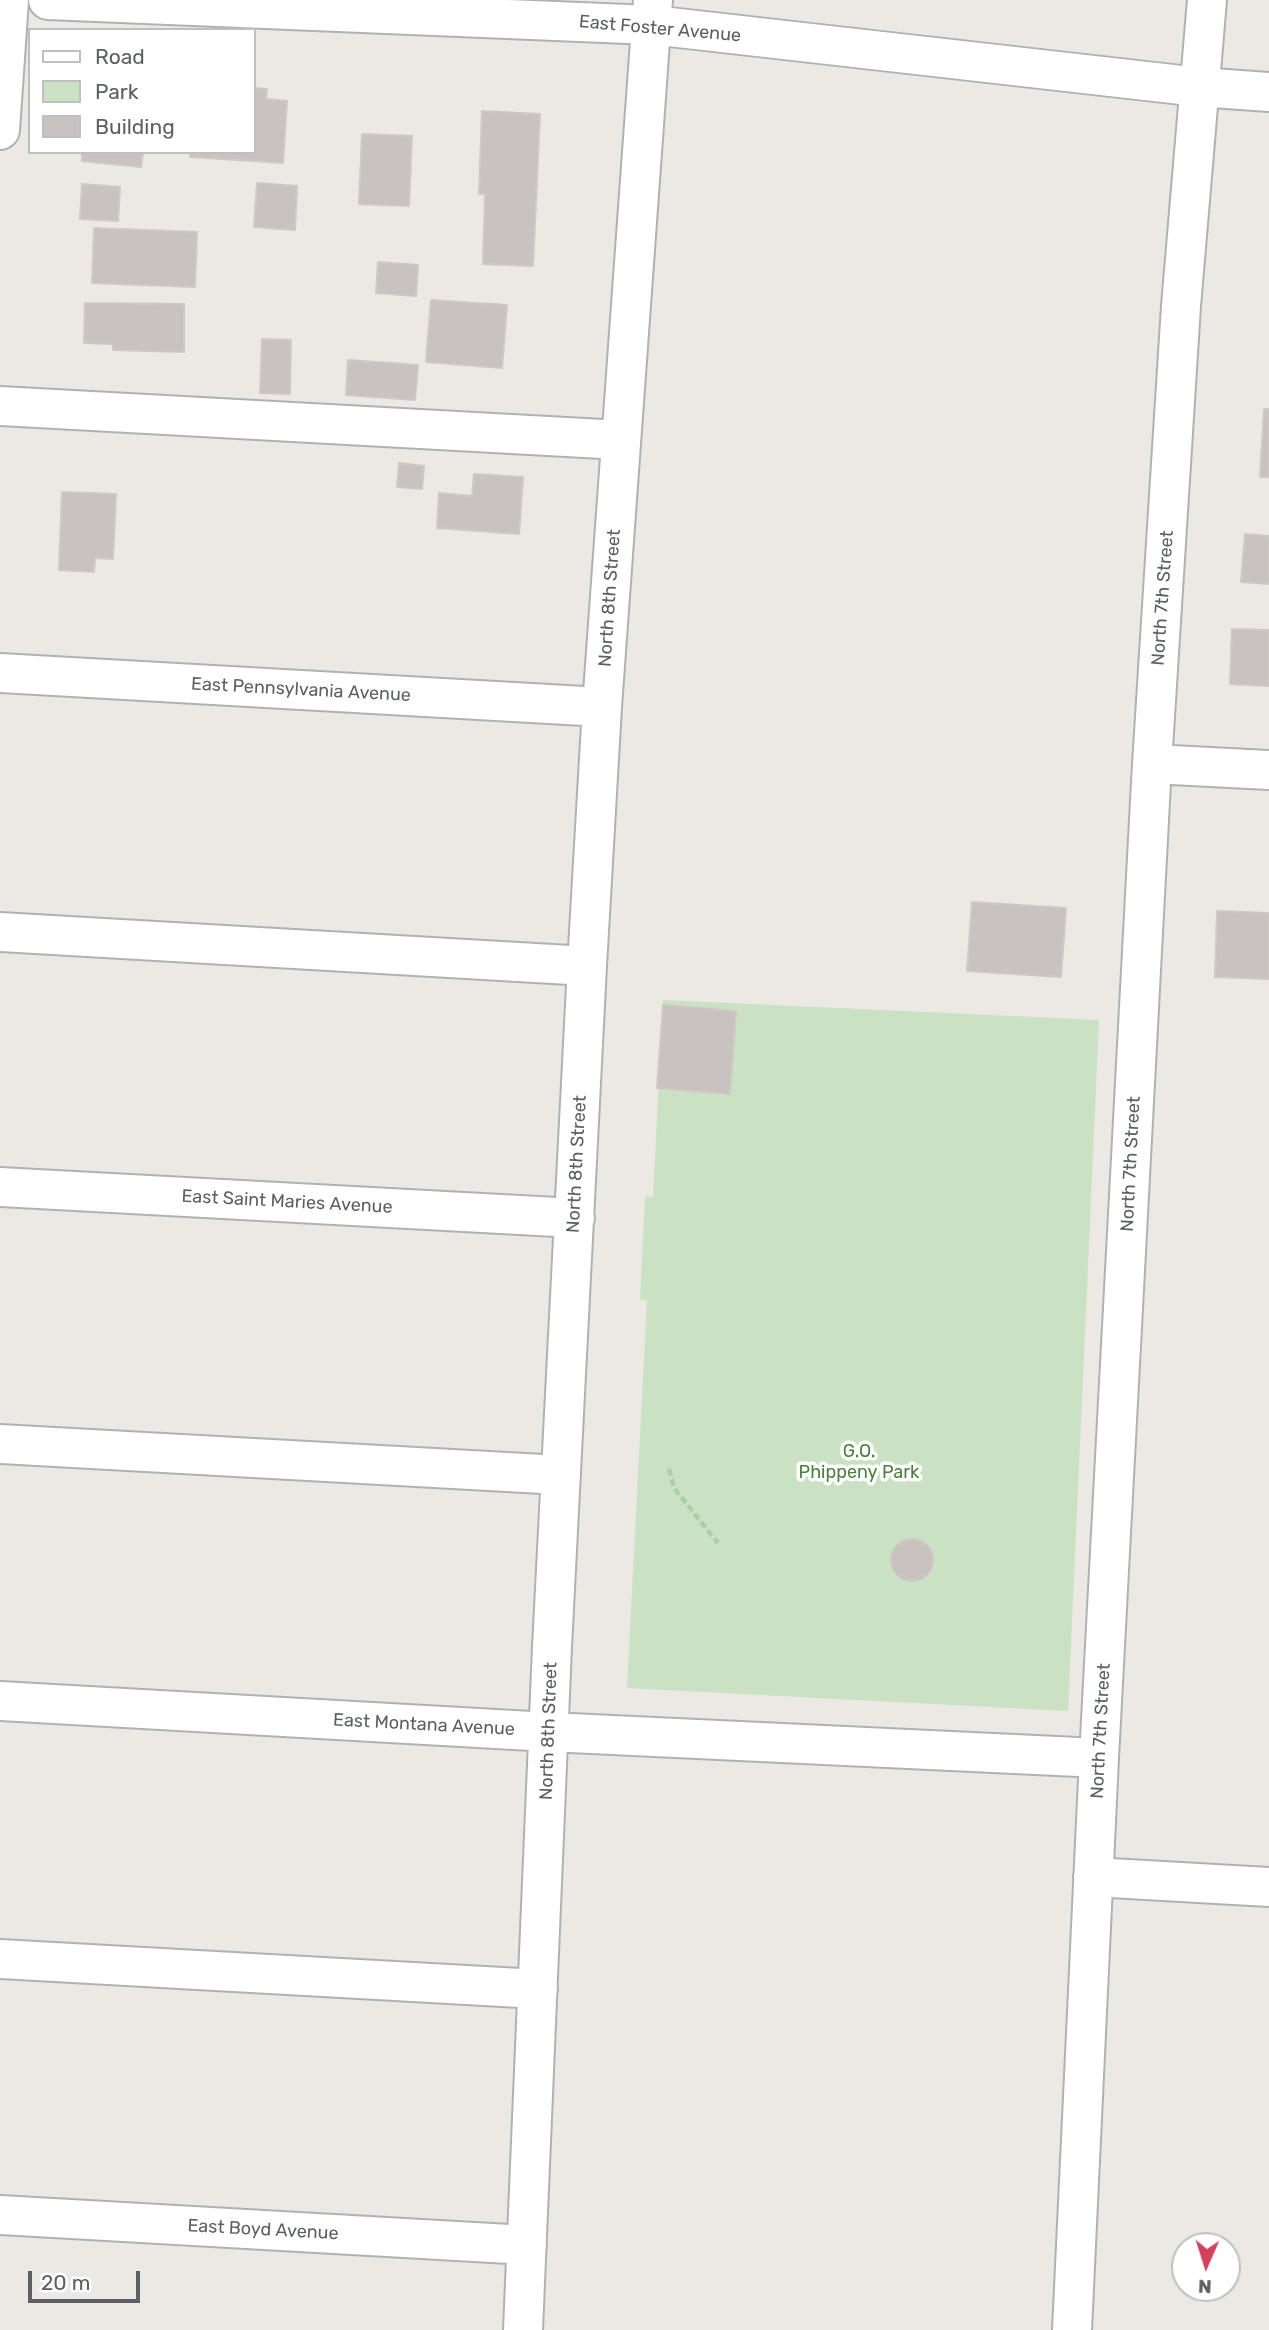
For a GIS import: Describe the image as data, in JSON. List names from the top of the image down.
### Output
{
  "streets": {
    "street": [
      "East Foster Avenue",
      "North 8th Street",
      "North 7th Street",
      "East Pennsylvania Avenue",
      "East Saint Maries Avenue",
      "East Montana Avenue",
      "East Boyd Avenue"
    ]
  },
  "crossings": [
    ["East Foster Avenue", "North 8th Street"],
    ["East Foster Avenue", "North 7th Street"],
    ["North 8th Street", "East Pennsylvania Avenue"],
    ["North 8th Street", "East Saint Maries Avenue"],
    ["North 8th Street", "East Montana Avenue"],
    ["North 8th Street", "East Boyd Avenue"],
    ["North 7th Street", "East Montana Avenue"]
  ],
  "parks": ["G.O. Phippeny Park"],
  "legend": ["Road", "Park", "Building"],
  "scale_bar": "20 m",
  "north": "bottom"
}
